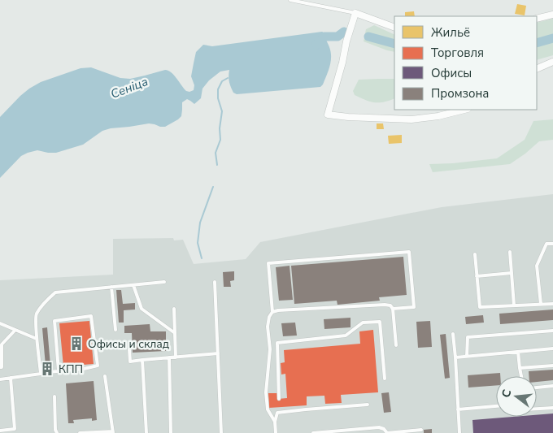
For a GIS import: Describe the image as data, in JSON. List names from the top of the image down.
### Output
{
  "water": ["Сеніца"],
  "places": {
    "building": ["Офисы и склад", "КПП"]
  },
  "legend": [
    "Жильё",
    "Торговля",
    "Офисы",
    "Промзона"
  ],
  "north": "left"
}
